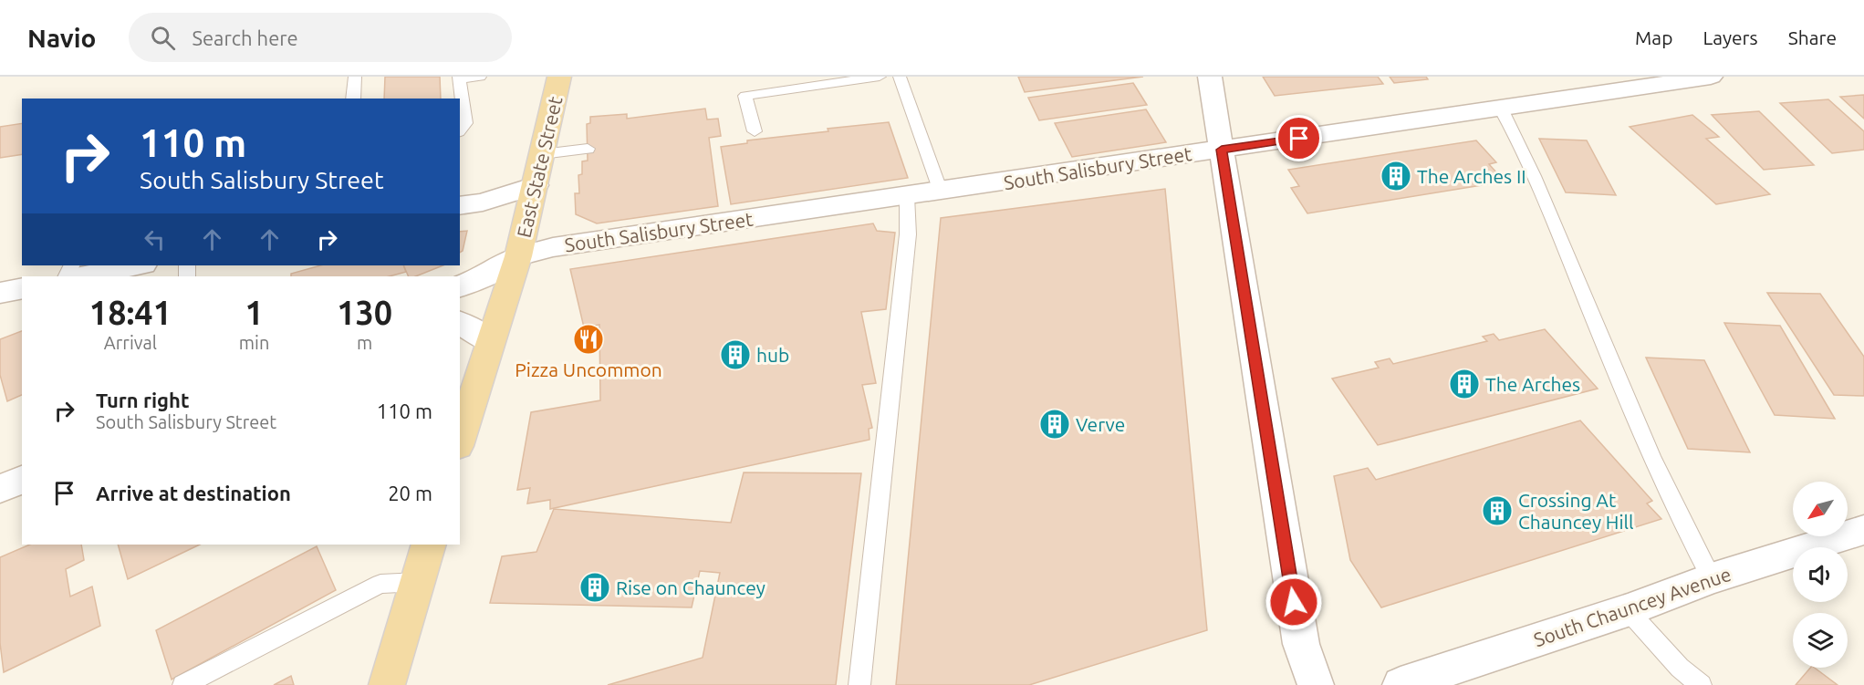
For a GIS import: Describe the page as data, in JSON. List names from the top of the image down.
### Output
{
  "streets": {
    "main road": ["East State Street"],
    "street": ["South Salisbury Street", "South Chauncey Avenue"]
  },
  "crossings": [
    ["East State Street", "South Salisbury Street"]
  ],
  "places": {
    "building": [
      "The Arches II",
      "hub",
      "The Arches",
      "Verve",
      "Crossing At Chauncey Hill",
      "Rise on Chauncey"
    ],
    "restaurant": ["Pizza Uncommon"]
  },
  "north": "bottom left",
  "page": {
    "header": "Navio",
    "search": "Search here",
    "nav": ["Map", "Layers", "Share"],
    "turn": ["110 m", "South Salisbury Street"],
    "eta": [
      "18:41",
      "Arrival",
      "1",
      "min",
      "130",
      "m"
    ],
    "list": [
      {
        "name": "Turn right",
        "note": "South Salisbury Street",
        "value": "110 m"
      },
      {
        "name": "Arrive at destination",
        "value": "20 m"
      }
    ]
  }
}
